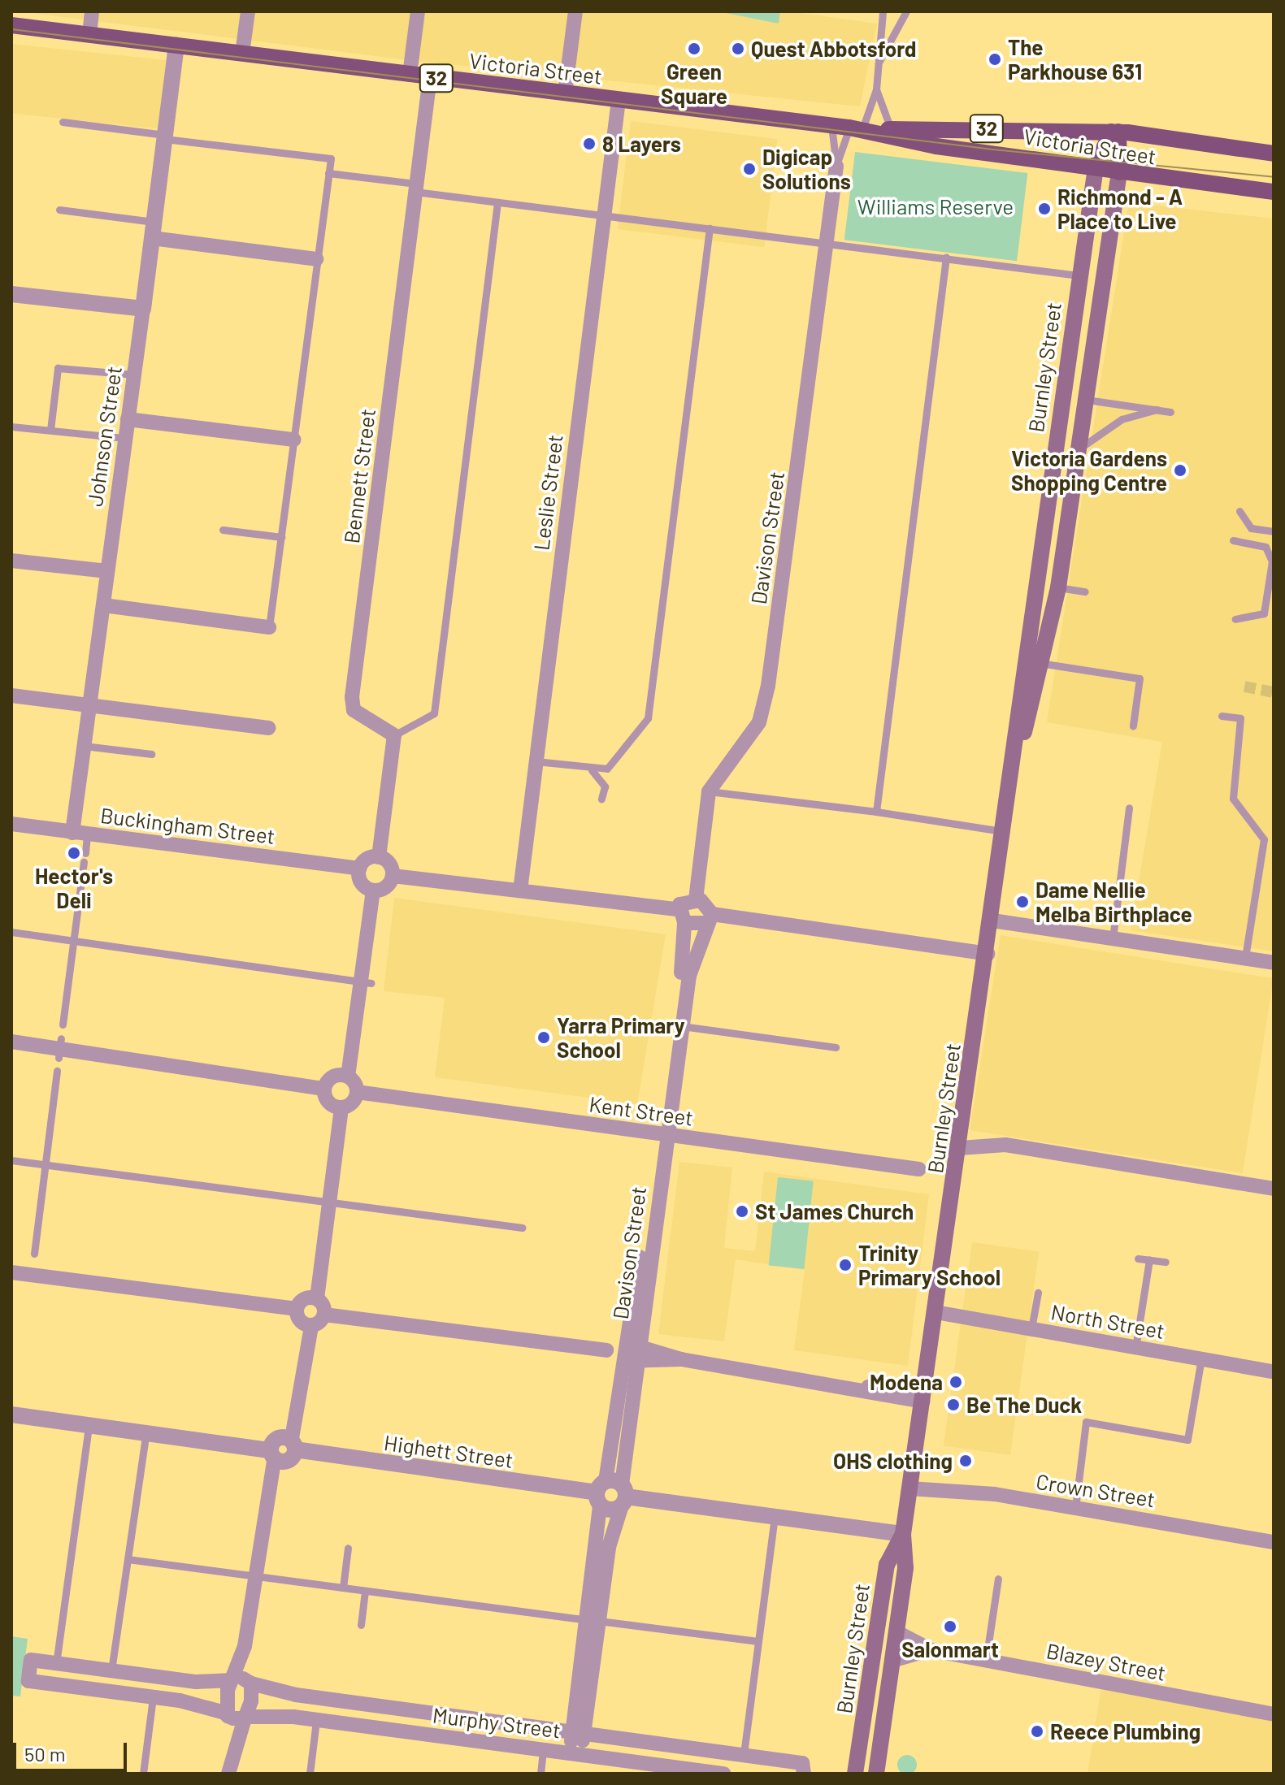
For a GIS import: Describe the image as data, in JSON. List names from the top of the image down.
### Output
{
  "streets": {
    "main road": ["Victoria Street", "32", "Burnley Street"],
    "street": [
      "Johnson Street",
      "Bennett Street",
      "Leslie Street",
      "Davison Street",
      "Buckingham Street",
      "Kent Street",
      "North Street",
      "Highett Street",
      "Crown Street",
      "Blazey Street",
      "Murphy Street"
    ]
  },
  "crossings": [
    ["Victoria Street", "Burnley Street"],
    ["Victoria Street", "Johnson Street"],
    ["Victoria Street", "Bennett Street"],
    ["Victoria Street", "Leslie Street"],
    ["Victoria Street", "Davison Street"],
    ["Burnley Street", "North Street"],
    ["Burnley Street", "Highett Street"],
    ["Burnley Street", "Crown Street"],
    ["Burnley Street", "Blazey Street"],
    ["Johnson Street", "Buckingham Street"],
    ["Davison Street", "Kent Street"],
    ["Davison Street", "Highett Street"],
    ["Davison Street", "Murphy Street"]
  ],
  "parks": ["Williams Reserve"],
  "places": [
    "Green Square",
    "Quest Abbotsford",
    "The Parkhouse 631",
    "8 Layers",
    "Digicap Solutions",
    "Richmond - A Place to Live",
    "Victoria Gardens Shopping Centre",
    "Hector's Deli",
    "Dame Nellie Melba Birthplace",
    "Yarra Primary School",
    "St James Church",
    "Trinity Primary School",
    "Modena",
    "Be The Duck",
    "OHS clothing",
    "Salonmart",
    "Reece Plumbing"
  ],
  "scale_bar": "50 m"
}
